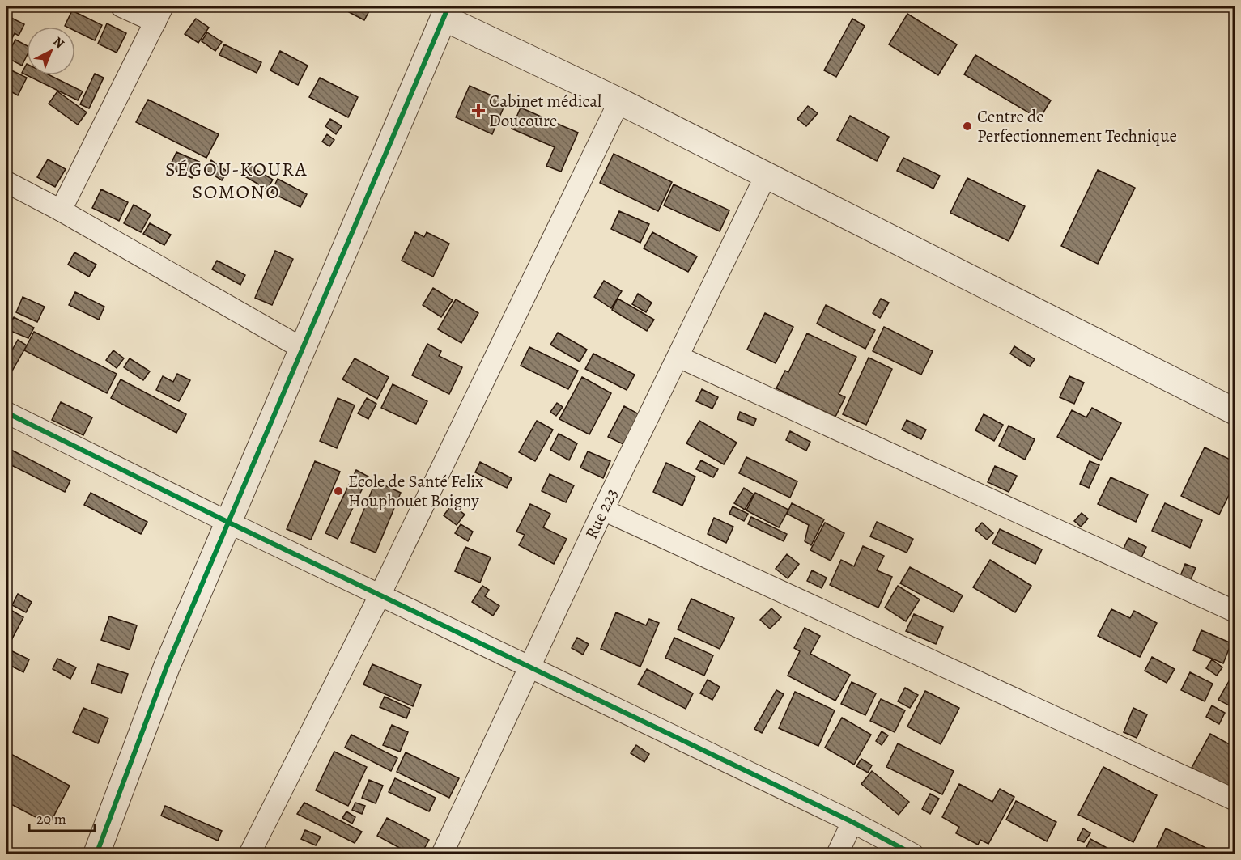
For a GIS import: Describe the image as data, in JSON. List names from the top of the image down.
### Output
{
  "streets": {
    "street": ["Rue 223"]
  },
  "districts": ["SÉGOU-KOURA SOMONO"],
  "places": {
    "health": ["Cabinet médical Doucoure"],
    "other": ["Centre de Perfectionnement Technique", "Ecole de Santé Felix Houphouet Boigny"]
  },
  "scale_bar": "20 m",
  "north": "top right"
}
